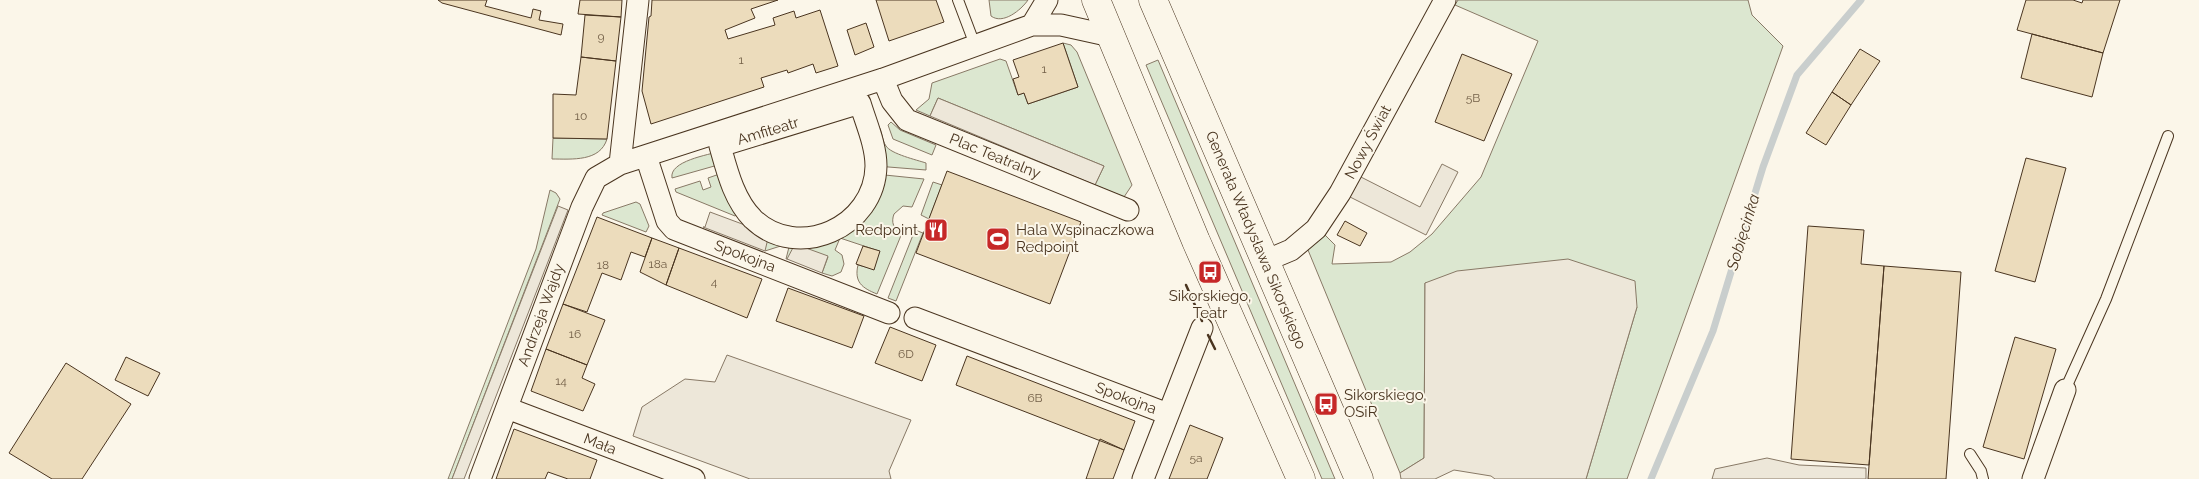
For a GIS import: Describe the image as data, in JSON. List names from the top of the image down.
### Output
{
  "streets": {
    "main road": ["Generała Władysława Sikorskiego"],
    "street": [
      "Amfiteatr",
      "Nowy Świat",
      "Plac Teatralny",
      "Spokojna",
      "Andrzeja Wajdy",
      "Mała"
    ]
  },
  "crossings": [
    ["Nowy Świat", "Generała Władysława Sikorskiego"],
    ["Andrzeja Wajdy", "Mała"]
  ],
  "water": ["Sobięcinka"],
  "places": {
    "restaurant": ["Redpoint"],
    "sports": ["Hala Wspinaczkowa Redpoint"],
    "bus stop": ["Sikorskiego, Teatr", "Sikorskiego, OSiR"]
  },
  "house_numbers": [
    "9",
    "1",
    "1",
    "5B",
    "10",
    "18a",
    "18",
    "4",
    "16",
    "6D",
    "14",
    "6B",
    "5a"
  ]
}
